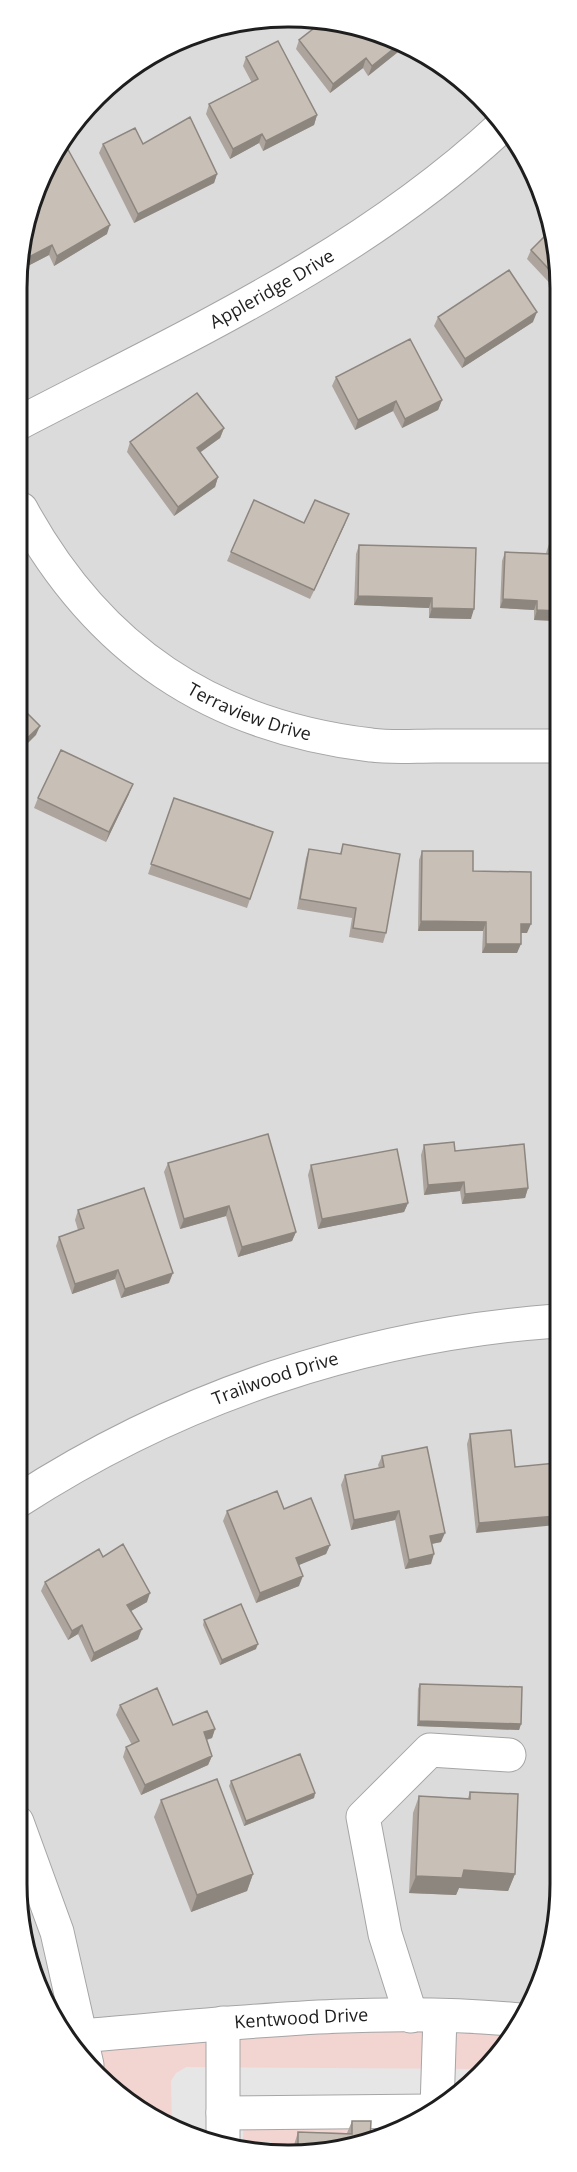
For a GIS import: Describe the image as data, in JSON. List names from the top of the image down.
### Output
{
  "streets": {
    "street": [
      "Appleridge Drive",
      "Terraview Drive",
      "Trailwood Drive",
      "Kentwood Drive"
    ]
  }
}
